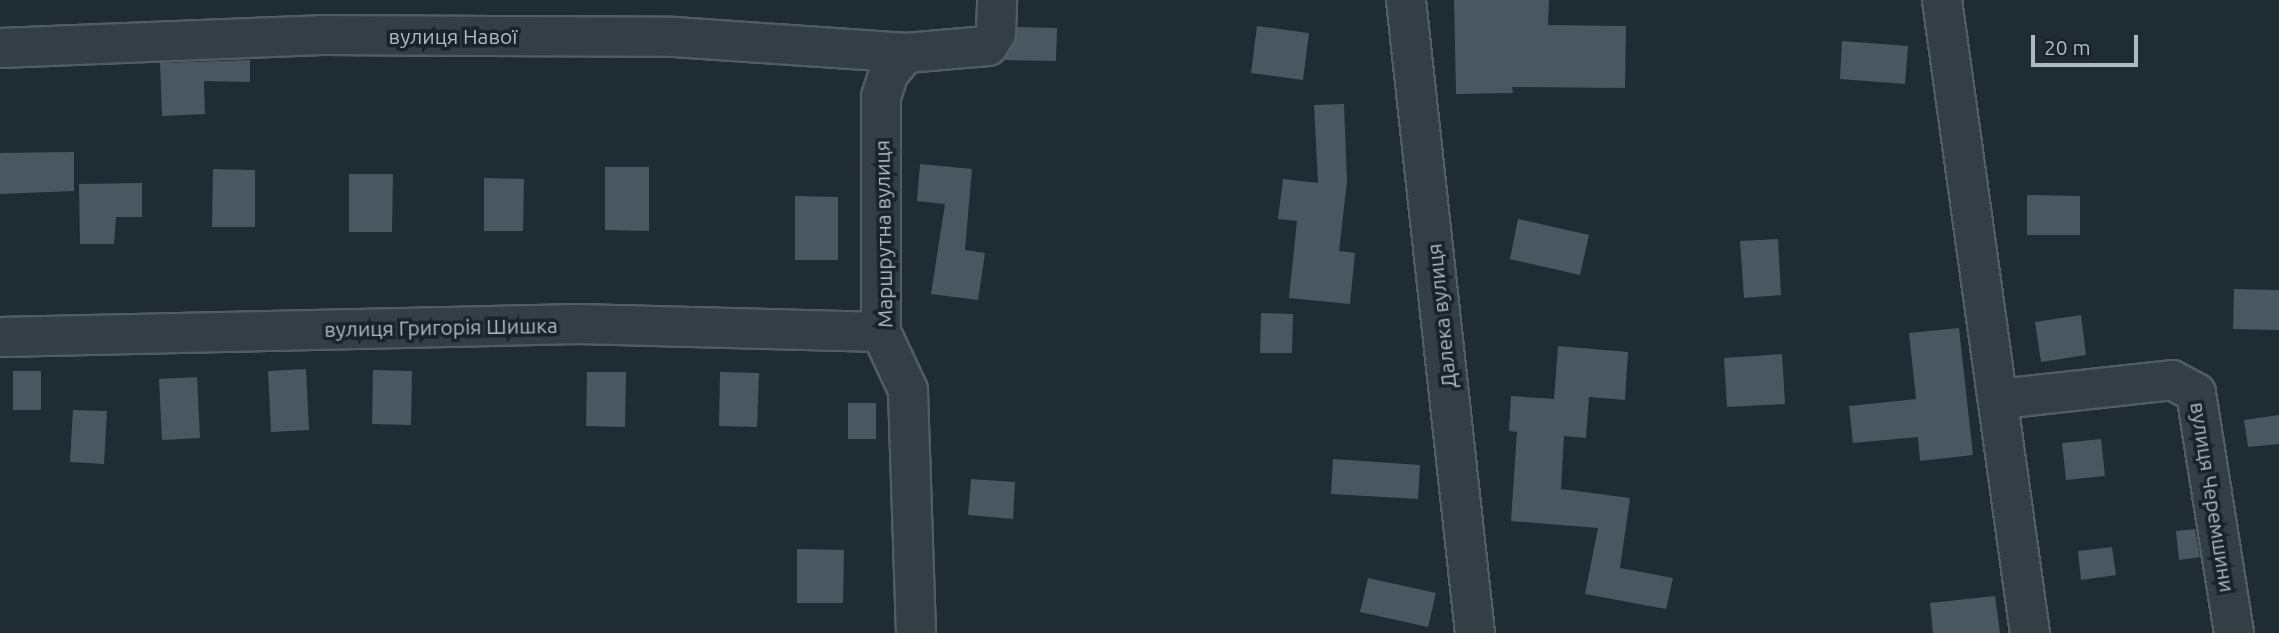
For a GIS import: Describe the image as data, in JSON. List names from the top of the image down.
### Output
{
  "streets": {
    "street": [
      "вулиця Навої",
      "Маршрутна вулиця",
      "Далека вулиця",
      "вулиця Григорія Шишка",
      "вулиця Черемшини"
    ]
  },
  "crossings": [
    ["вулиця Навої", "Маршрутна вулиця"],
    ["Маршрутна вулиця", "вулиця Григорія Шишка"]
  ],
  "scale_bar": "20 m"
}
